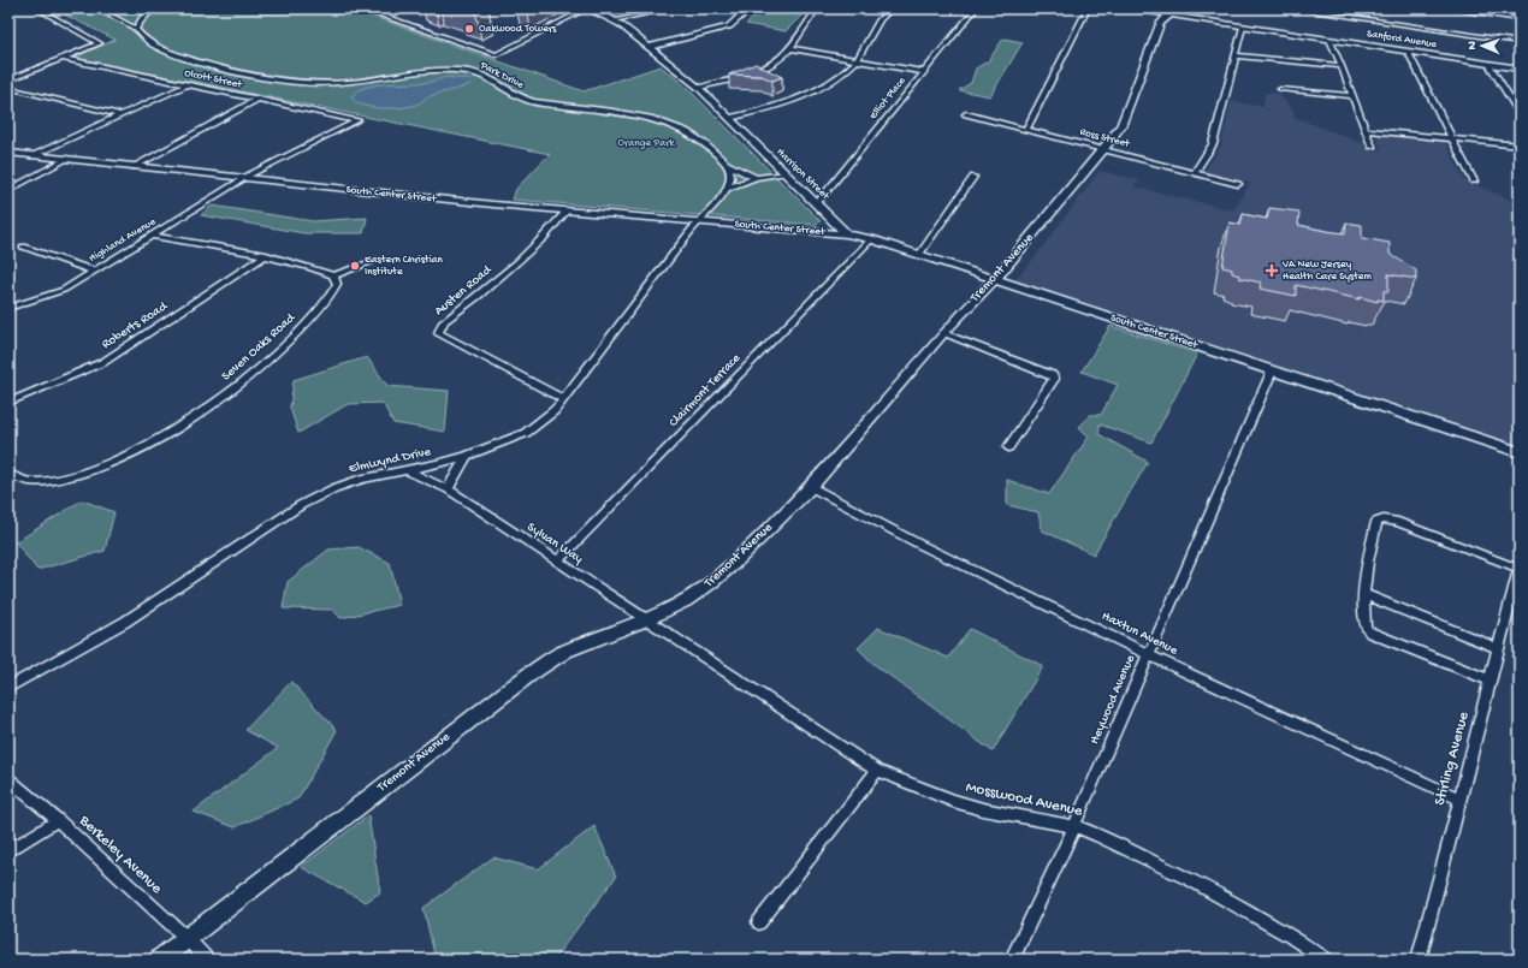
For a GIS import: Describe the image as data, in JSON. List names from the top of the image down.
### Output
{
  "streets": {
    "main road": [
      "Sanford Avenue",
      "Harrison Street",
      "South Center Street",
      "Tremont Avenue"
    ],
    "street": [
      "Park Drive",
      "Olcott Street",
      "Elliot Place",
      "Ross Street",
      "Highland Avenue",
      "Austen Road",
      "Roberts Road",
      "Seven Oaks Road",
      "Clairmont Terrace",
      "Elmwynd Drive",
      "Sylvan Way",
      "Haxtun Avenue",
      "Heywood Avenue",
      "Stirling Avenue",
      "Mosswood Avenue",
      "Berkeley Avenue"
    ]
  },
  "crossings": [
    ["Sanford Avenue", "Tremont Avenue"],
    ["Olcott Street", "Highland Avenue"],
    ["Elliot Place", "Harrison Street"],
    ["Ross Street", "Tremont Avenue"],
    ["Harrison Street", "South Center Street"],
    ["South Center Street", "Highland Avenue"],
    ["South Center Street", "Tremont Avenue"],
    ["South Center Street", "Austen Road"],
    ["South Center Street", "Clairmont Terrace"],
    ["South Center Street", "Elmwynd Drive"],
    ["South Center Street", "Heywood Avenue"],
    ["Tremont Avenue", "Sylvan Way"],
    ["Tremont Avenue", "Haxtun Avenue"],
    ["Tremont Avenue", "Mosswood Avenue"],
    ["Tremont Avenue", "Berkeley Avenue"],
    ["Austen Road", "Elmwynd Drive"],
    ["Clairmont Terrace", "Sylvan Way"],
    ["Elmwynd Drive", "Sylvan Way"],
    ["Sylvan Way", "Mosswood Avenue"],
    ["Haxtun Avenue", "Heywood Avenue"],
    ["Haxtun Avenue", "Stirling Avenue"],
    ["Heywood Avenue", "Mosswood Avenue"]
  ],
  "parks": ["Orange Park"],
  "places": {
    "other": ["Oakwood Towers", "Eastern Christian Institute"],
    "health": ["VA New Jersey Health Care System"]
  },
  "north": "left"
}
